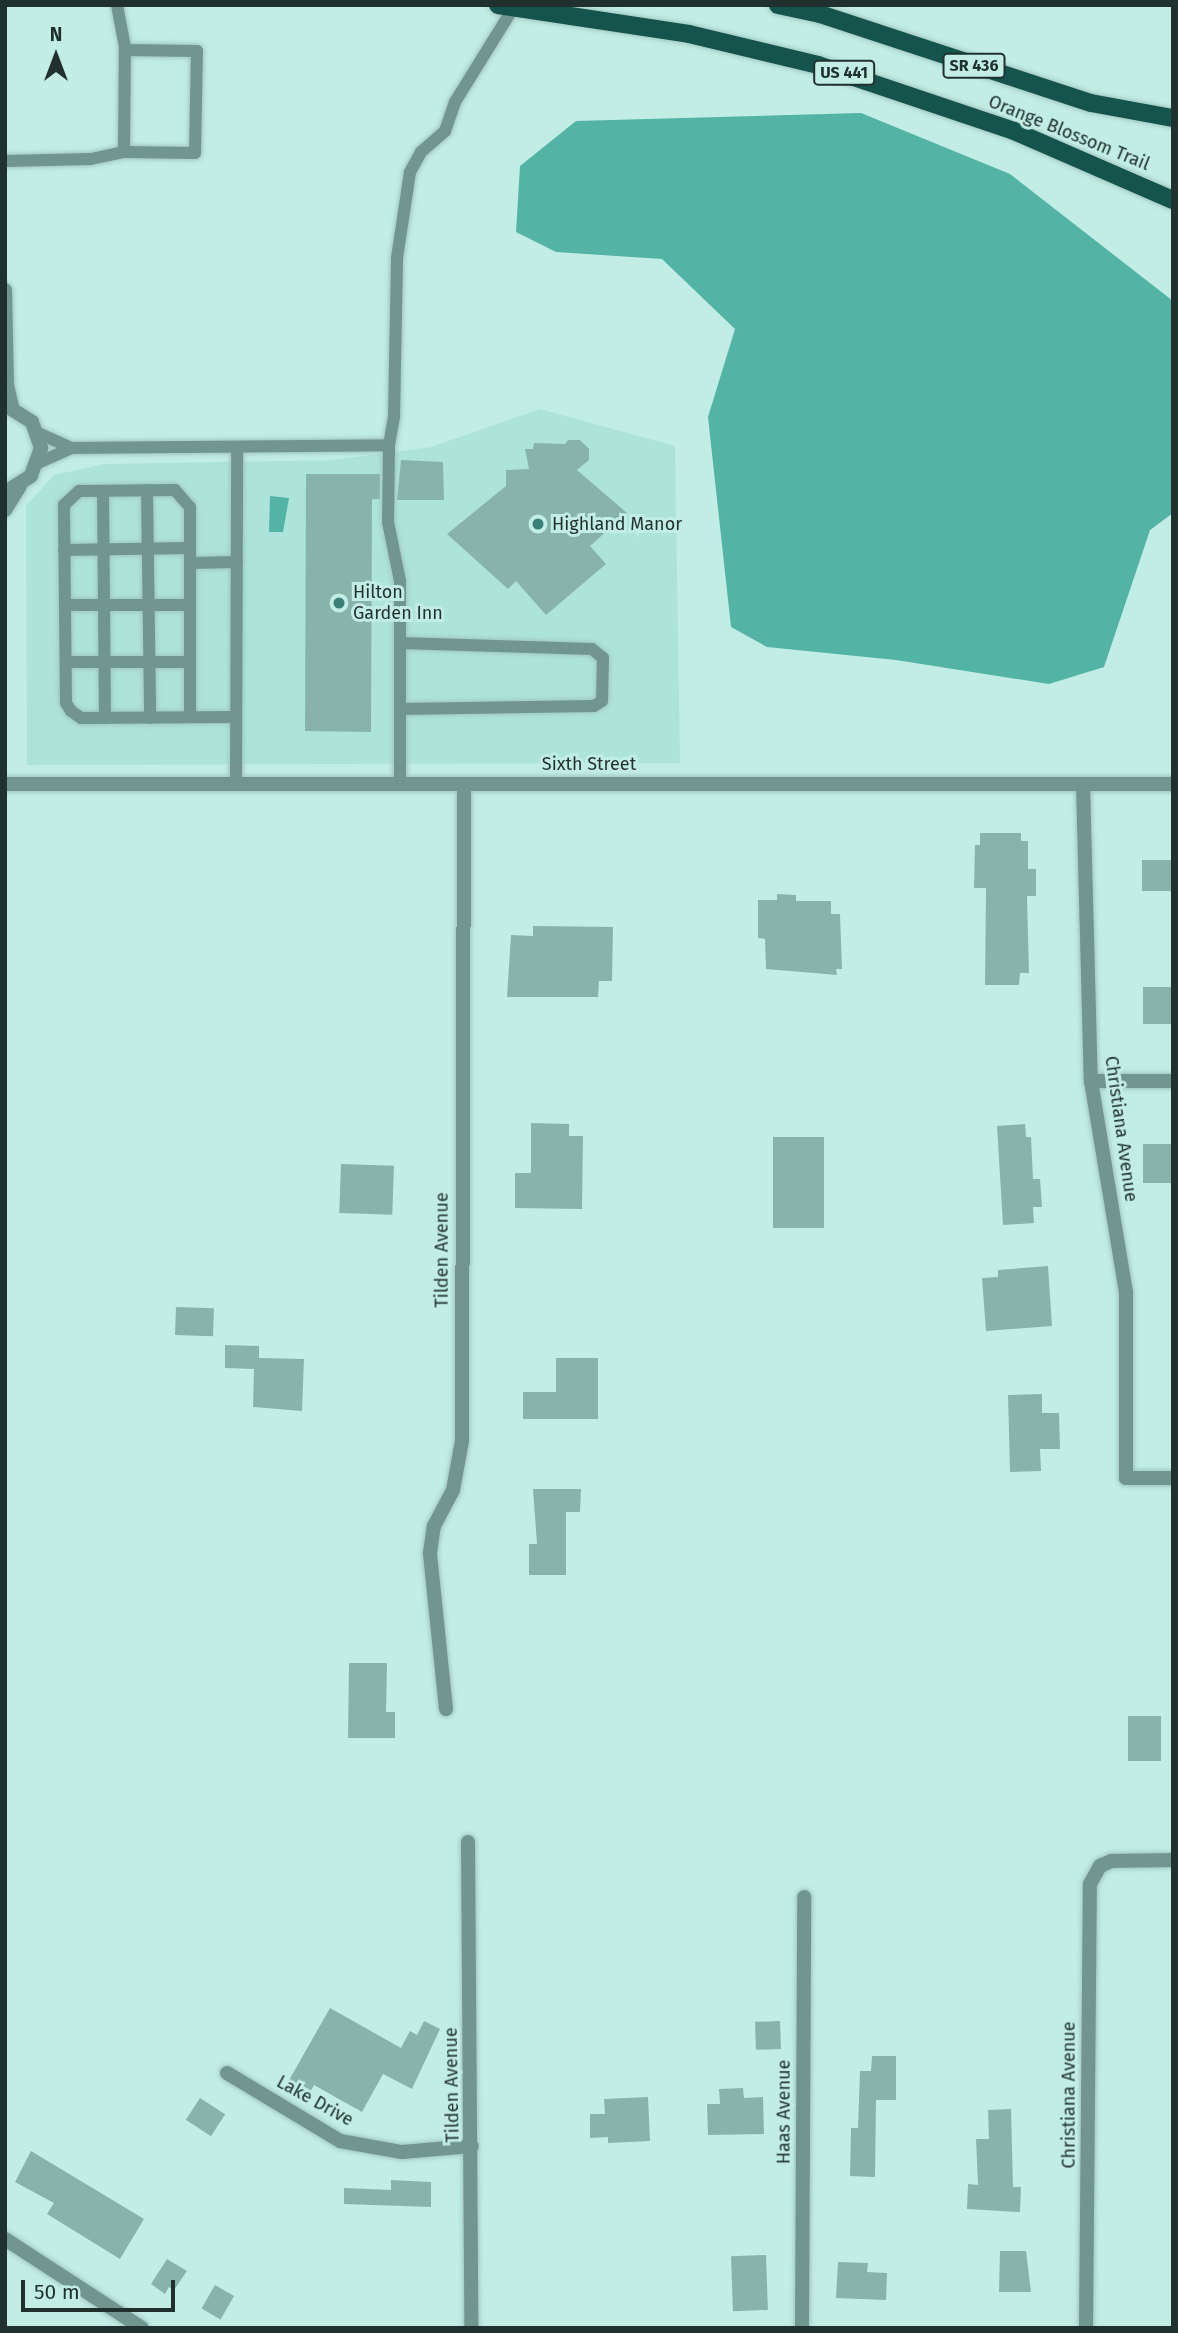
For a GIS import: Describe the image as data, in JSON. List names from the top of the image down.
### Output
{
  "streets": {
    "main road": ["SR 436", "US 441", "Orange Blossom Trail"],
    "street": [
      "Sixth Street",
      "Christiana Avenue",
      "Tilden Avenue",
      "Lake Drive",
      "Haas Avenue"
    ]
  },
  "crossings": [
    ["Sixth Street", "Christiana Avenue"],
    ["Sixth Street", "Tilden Avenue"],
    ["Tilden Avenue", "Lake Drive"]
  ],
  "places": ["Highland Manor", "Hilton Garden Inn"],
  "scale_bar": "50 m",
  "north": "top"
}
